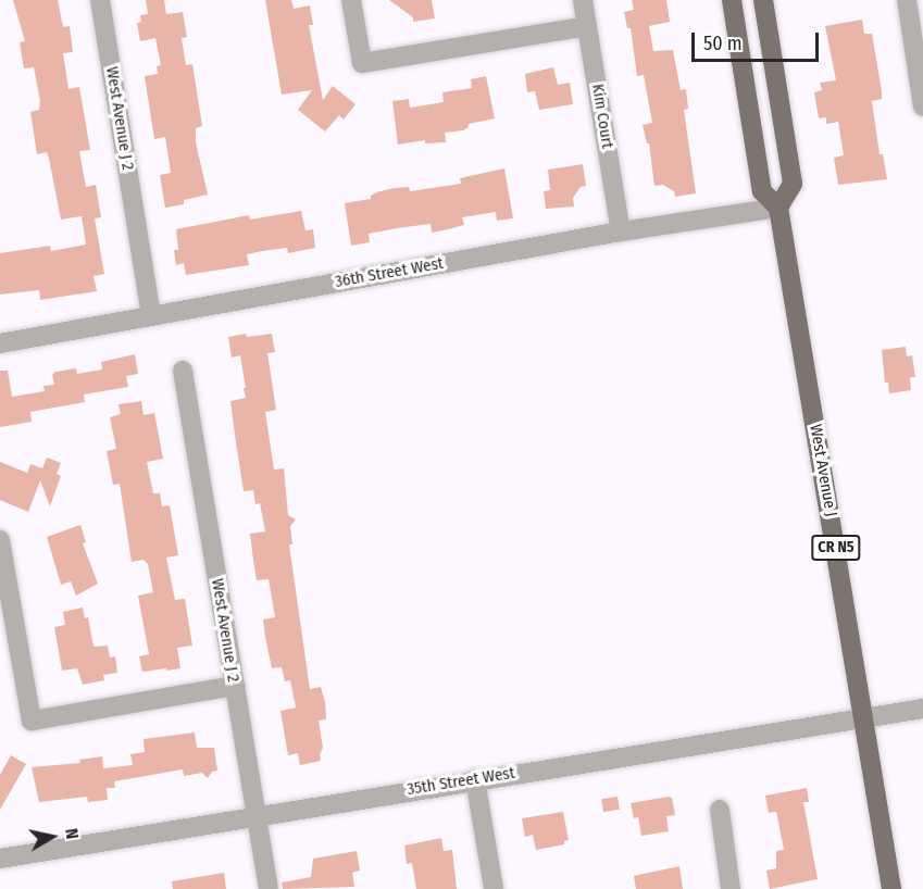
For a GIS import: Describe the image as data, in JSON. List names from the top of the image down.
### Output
{
  "streets": {
    "main road": ["West Avenue J", "CR N5"],
    "street": [
      "Kim Court",
      "West Avenue J 2",
      "36th Street West",
      "35th Street West"
    ]
  },
  "crossings": [
    ["Kim Court", "36th Street West"],
    ["West Avenue J 2", "36th Street West"],
    ["West Avenue J 2", "35th Street West"],
    ["36th Street West", "West Avenue J"],
    ["West Avenue J", "35th Street West"]
  ],
  "scale_bar": "50 m",
  "north": "right"
}
